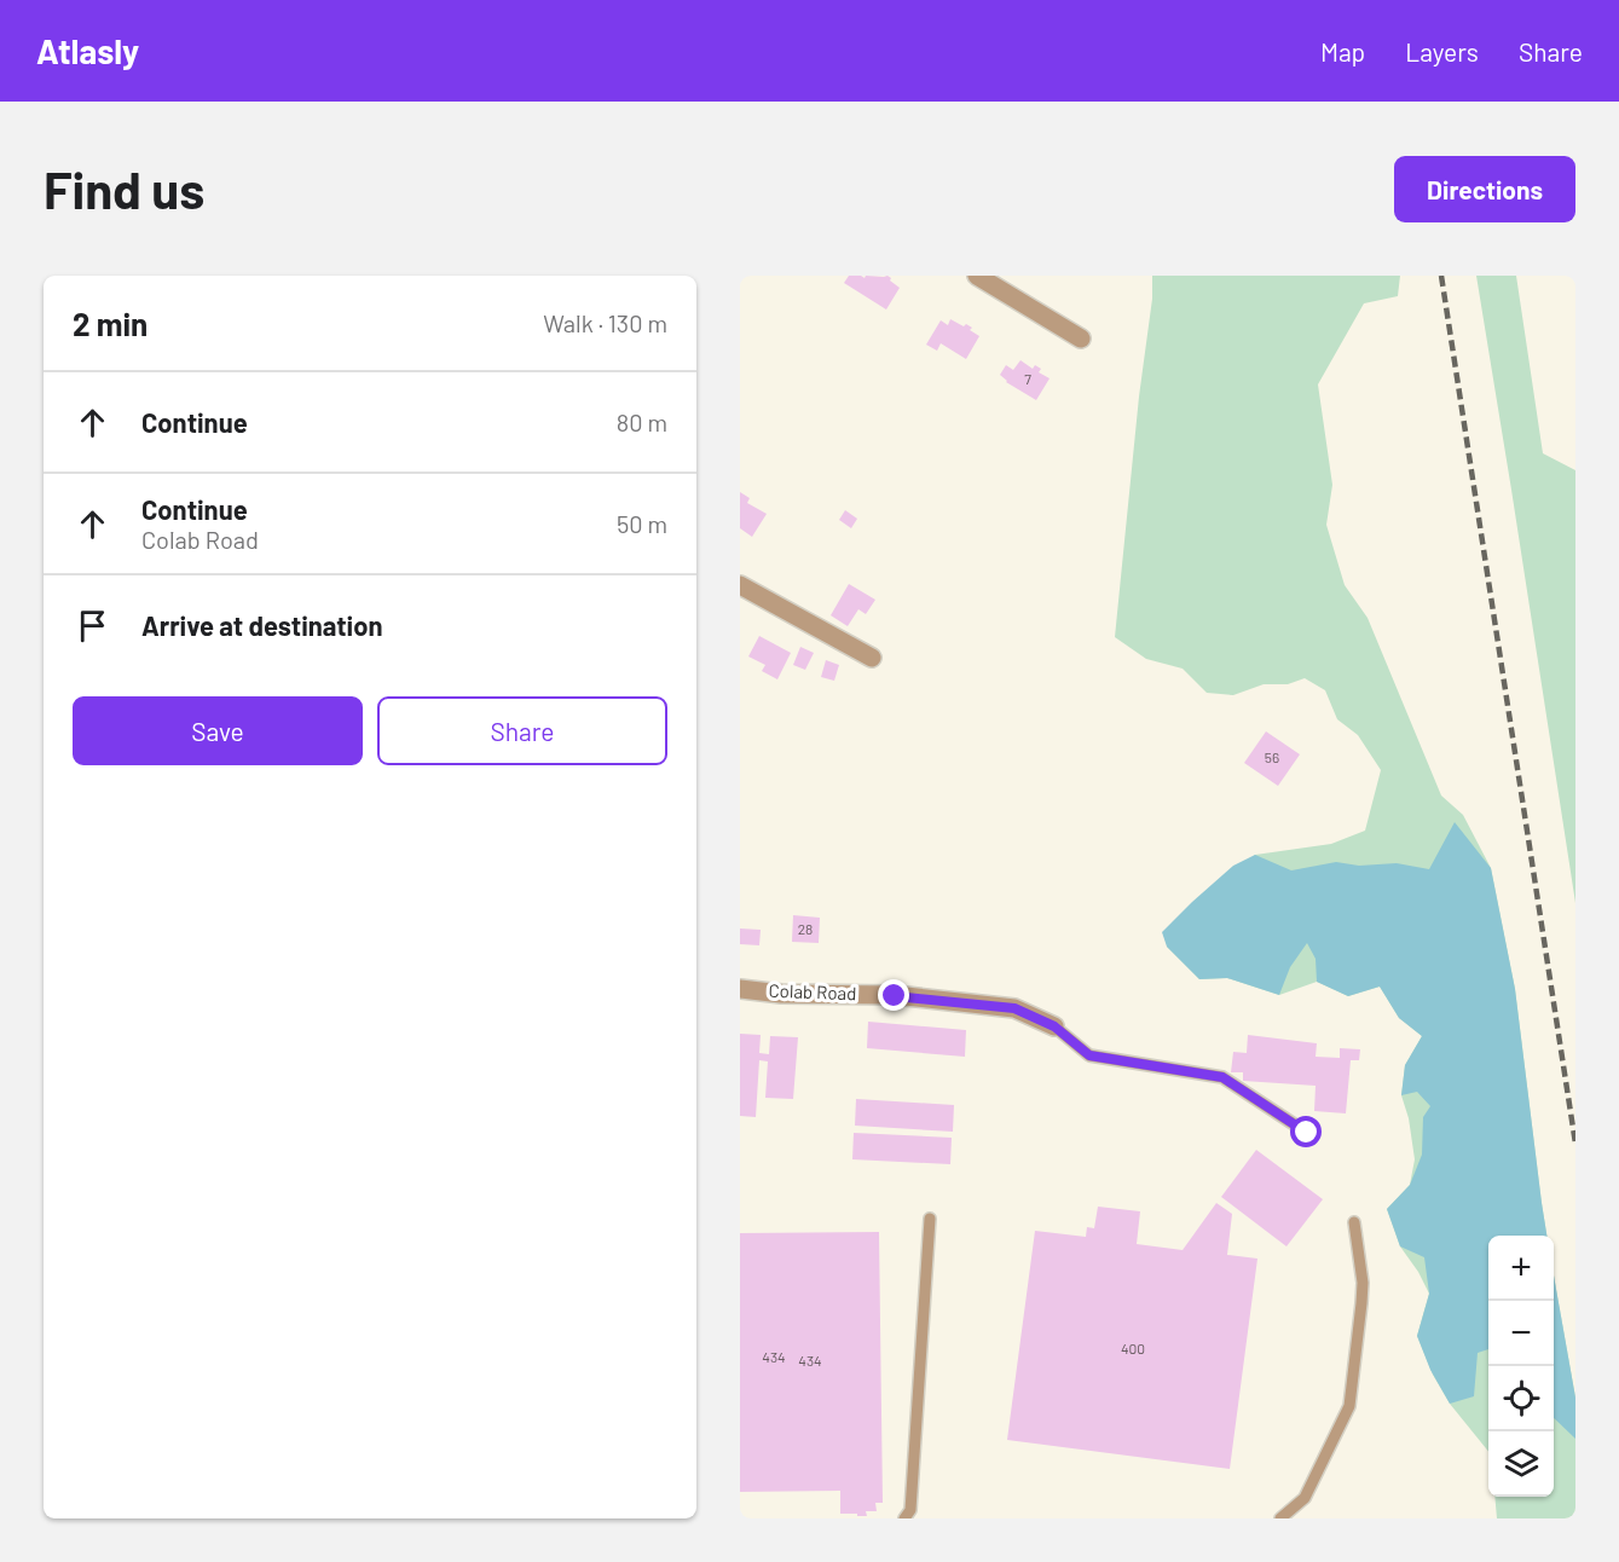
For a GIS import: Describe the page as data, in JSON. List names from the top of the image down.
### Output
{
  "streets": {
    "street": ["Colab Road"]
  },
  "house_numbers": [
    "7",
    "56",
    "28",
    "400",
    "434",
    "434"
  ],
  "page": {
    "header": "Atlasly",
    "nav": ["Map", "Layers", "Share"],
    "buttons": [
      "Directions",
      ["Save", "Share"]
    ],
    "title": "Find us",
    "heading": ["2 min", "Walk · 130 m"],
    "list": [
      ["Continue", "80 m"],
      ["Continue", "Colab Road", "50 m"],
      "Arrive at destination"
    ],
    "map_buttons": ["+", "−"]
  }
}
